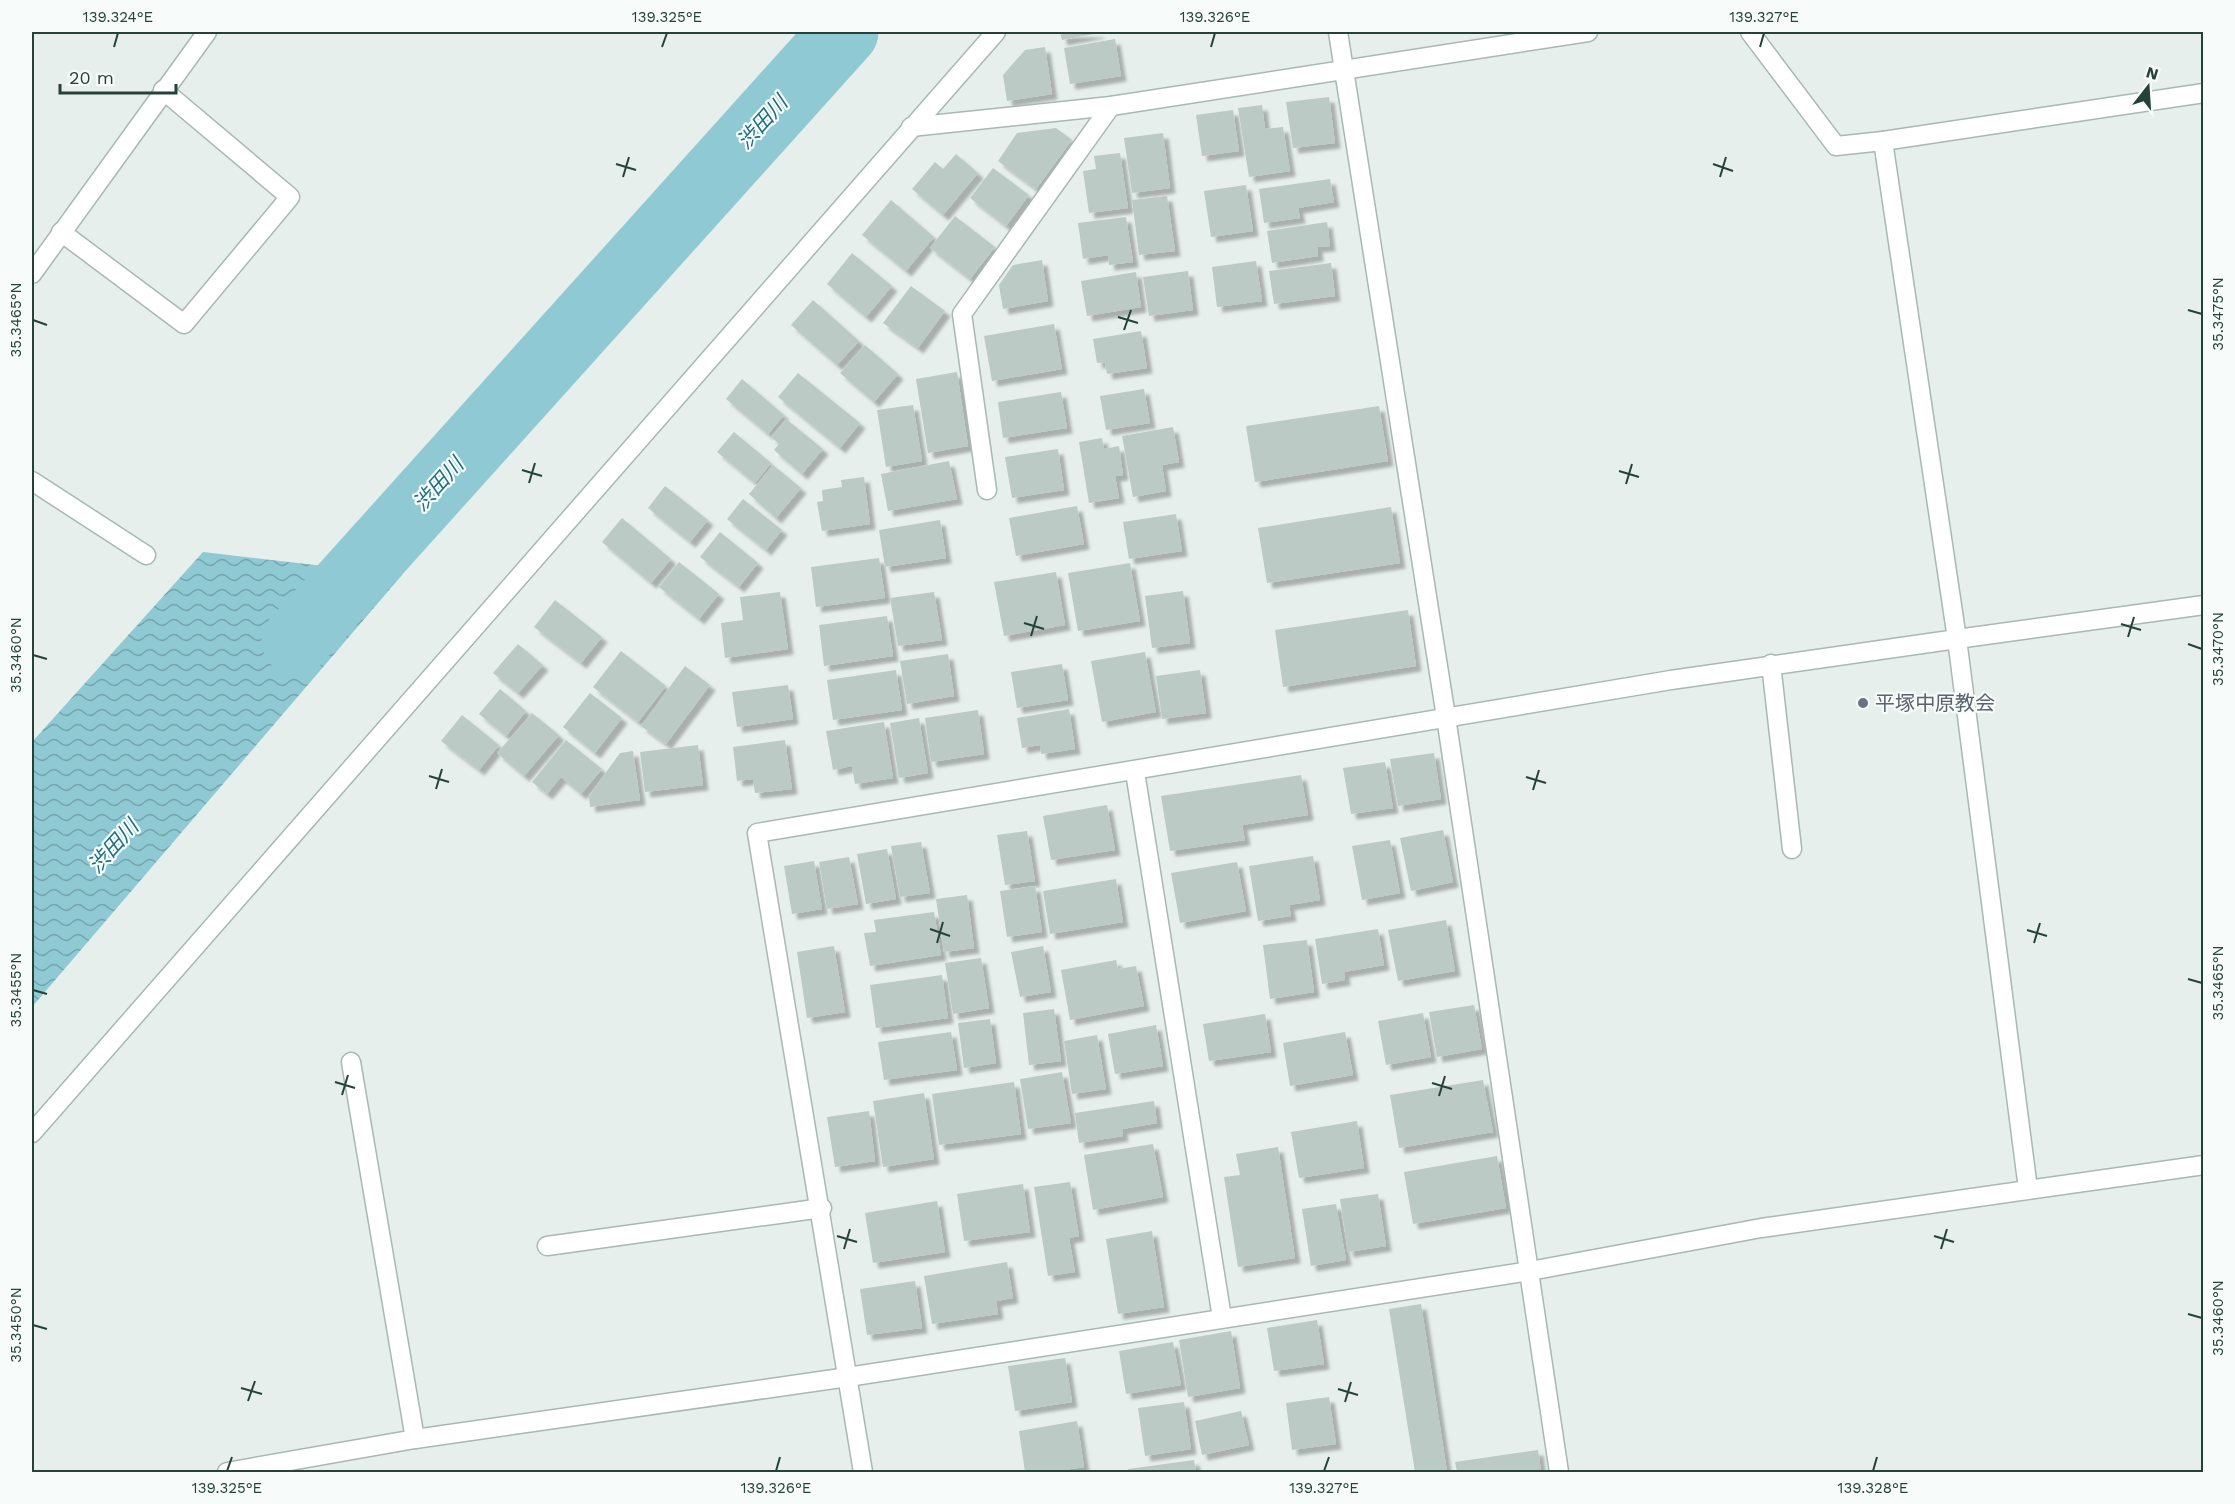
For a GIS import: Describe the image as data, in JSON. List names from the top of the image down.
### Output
{
  "water": ["渋田川"],
  "places": ["平塚中原教会"],
  "scale_bar": "20 m",
  "north": "top",
  "coordinates": [
    "139.324°E",
    "139.325°E",
    "139.326°E",
    "139.327°E",
    "35.3475°N",
    "35.3465°N",
    "35.3470°N",
    "35.3460°N",
    "35.3455°N",
    "35.3450°N",
    "139.328°E"
  ]
}
